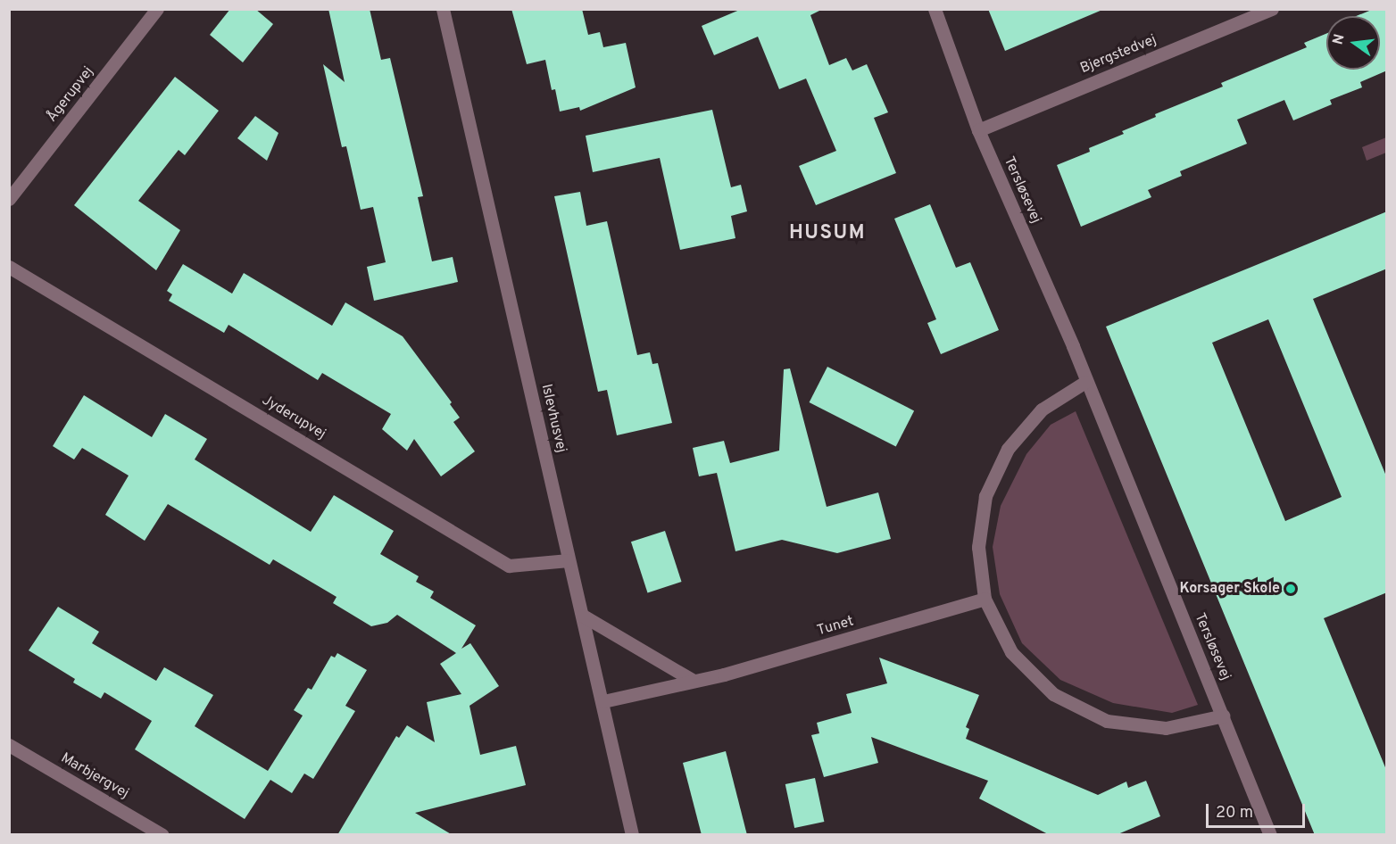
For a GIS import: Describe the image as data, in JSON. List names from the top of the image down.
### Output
{
  "streets": {
    "street": [
      "Bjergstedvej",
      "Ågerupvej",
      "Tersløsevej",
      "Jyderupvej",
      "Islevhusvej",
      "Tunet",
      "Marbjergvej"
    ]
  },
  "crossings": [
    ["Bjergstedvej", "Tersløsevej"],
    ["Jyderupvej", "Islevhusvej"],
    ["Islevhusvej", "Tunet"]
  ],
  "districts": ["HUSUM"],
  "places": ["Korsager Skole"],
  "scale_bar": "20 m",
  "north": "left"
}
